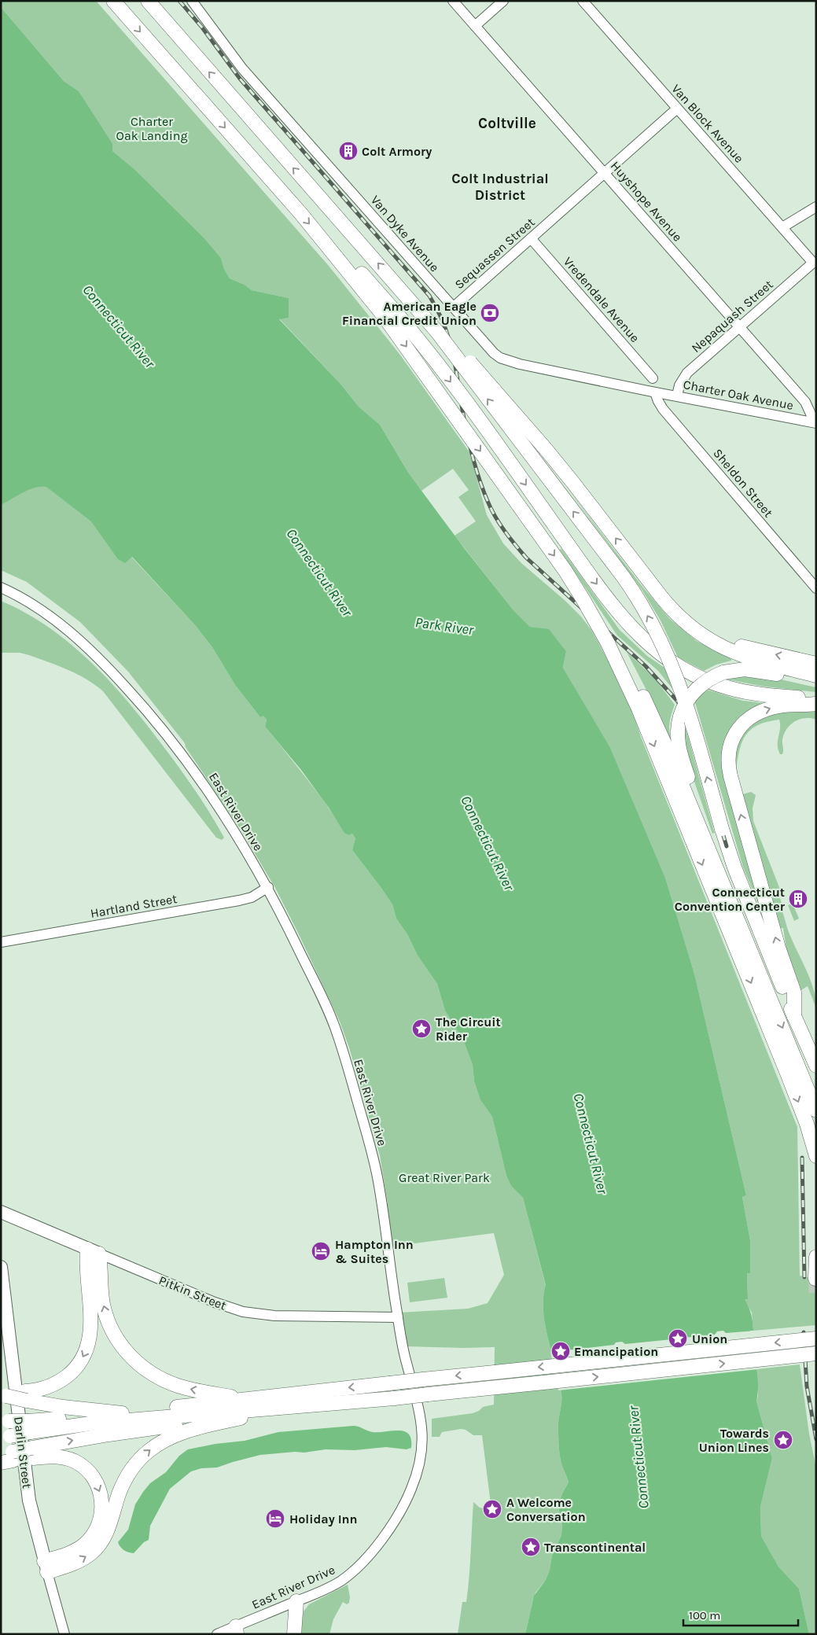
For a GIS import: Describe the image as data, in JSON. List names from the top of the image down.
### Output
{
  "streets": {
    "main road": ["Pitkin Street", "Darlin Street"],
    "street": [
      "Van Block Avenue",
      "Huyshope Avenue",
      "Van Dyke Avenue",
      "Sequassen Street",
      "Vredendale Avenue",
      "Nepaquash Street",
      "Charter Oak Avenue",
      "Sheldon Street",
      "East River Drive",
      "Hartland Street"
    ]
  },
  "crossings": [
    ["Van Block Avenue", "Sequassen Street"],
    ["Van Block Avenue", "Nepaquash Street"],
    ["Huyshope Avenue", "Sequassen Street"],
    ["Huyshope Avenue", "Nepaquash Street"],
    ["Huyshope Avenue", "Charter Oak Avenue"],
    ["Van Dyke Avenue", "Sequassen Street"],
    ["Van Dyke Avenue", "Charter Oak Avenue"],
    ["Van Dyke Avenue", "Sheldon Street"],
    ["Sequassen Street", "Vredendale Avenue"],
    ["Nepaquash Street", "Charter Oak Avenue"],
    ["Charter Oak Avenue", "Sheldon Street"],
    ["East River Drive", "Hartland Street"],
    ["East River Drive", "Pitkin Street"]
  ],
  "districts": ["Coltville", "Colt Industrial District"],
  "water": ["Connecticut River", "Park River"],
  "parks": ["Charter Oak Landing", "Great River Park"],
  "places": {
    "building": ["Colt Armory", "Connecticut Convention Center"],
    "bank": ["American Eagle Financial Credit Union"],
    "place": [
      "The Circuit Rider",
      "Union",
      "Emancipation",
      "Towards Union Lines",
      "A Welcome Conversation",
      "Transcontinental"
    ],
    "hotel": ["Hampton Inn & Suites", "Holiday Inn"]
  },
  "scale_bar": "100 m"
}
